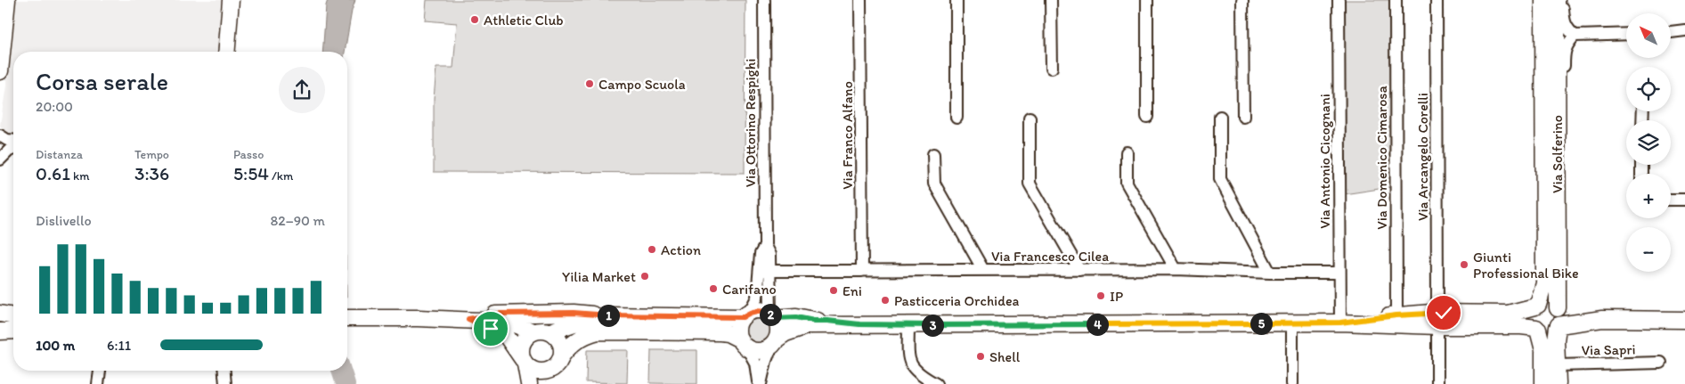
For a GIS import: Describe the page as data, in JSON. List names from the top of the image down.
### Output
{
  "streets": {
    "main road": ["Via Solferino"],
    "street": [
      "Via Ottorino Respighi",
      "Via Franco Alfano",
      "Via Arcangelo Corelli",
      "Via Domenico Cimarosa",
      "Via Antonio Cicognani",
      "Via Francesco Cilea",
      "Via Sapri"
    ]
  },
  "crossings": [
    ["Via Ottorino Respighi", "Via Francesco Cilea"],
    ["Via Franco Alfano", "Via Francesco Cilea"],
    ["Via Solferino", "Via Sapri"],
    ["Via Antonio Cicognani", "Via Francesco Cilea"]
  ],
  "places": [
    "Athletic Club",
    "Campo Scuola",
    "Action",
    "Giunti Professional Bike",
    "Yilia Market",
    "Carifano",
    "Eni",
    "IP",
    "Pasticceria Orchidea",
    "Shell"
  ],
  "north": "top left",
  "page": {
    "map_buttons": ["+", "−"],
    "heading": ["Corsa serale", "20:00"],
    "stats": [
      ["Distanza", "0.61 km"],
      ["Tempo", "3:36"],
      ["Passo", "5:54 /km"]
    ],
    "chart": ["Dislivello", "82–90 m"],
    "pins": [
      "2",
      "1",
      "5",
      "4",
      "3"
    ],
    "list": [
      {
        "name": "100 m",
        "note": "6:11"
      }
    ]
  }
}
